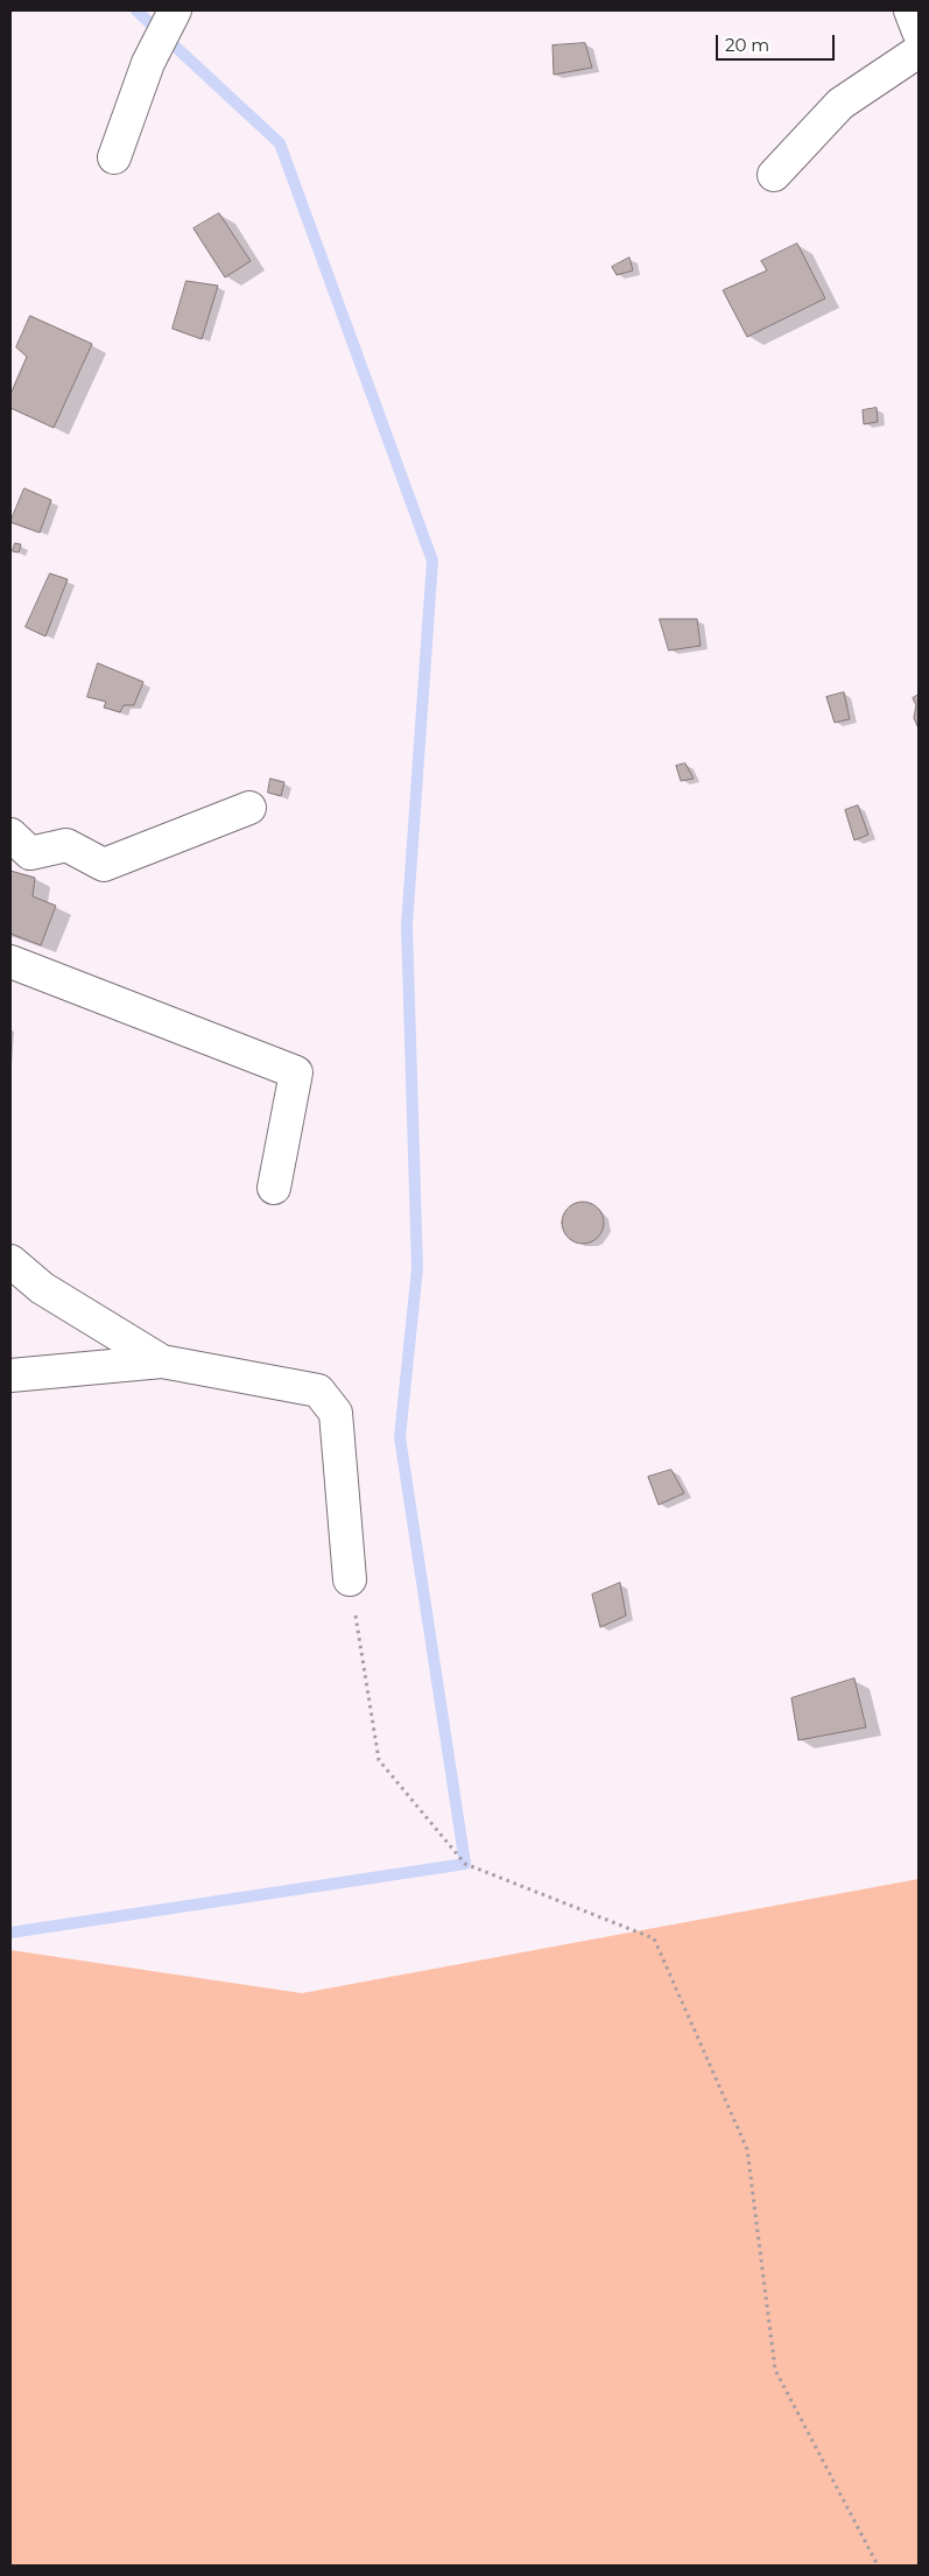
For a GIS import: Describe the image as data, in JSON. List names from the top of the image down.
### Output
{
  "scale_bar": "20 m"
}
